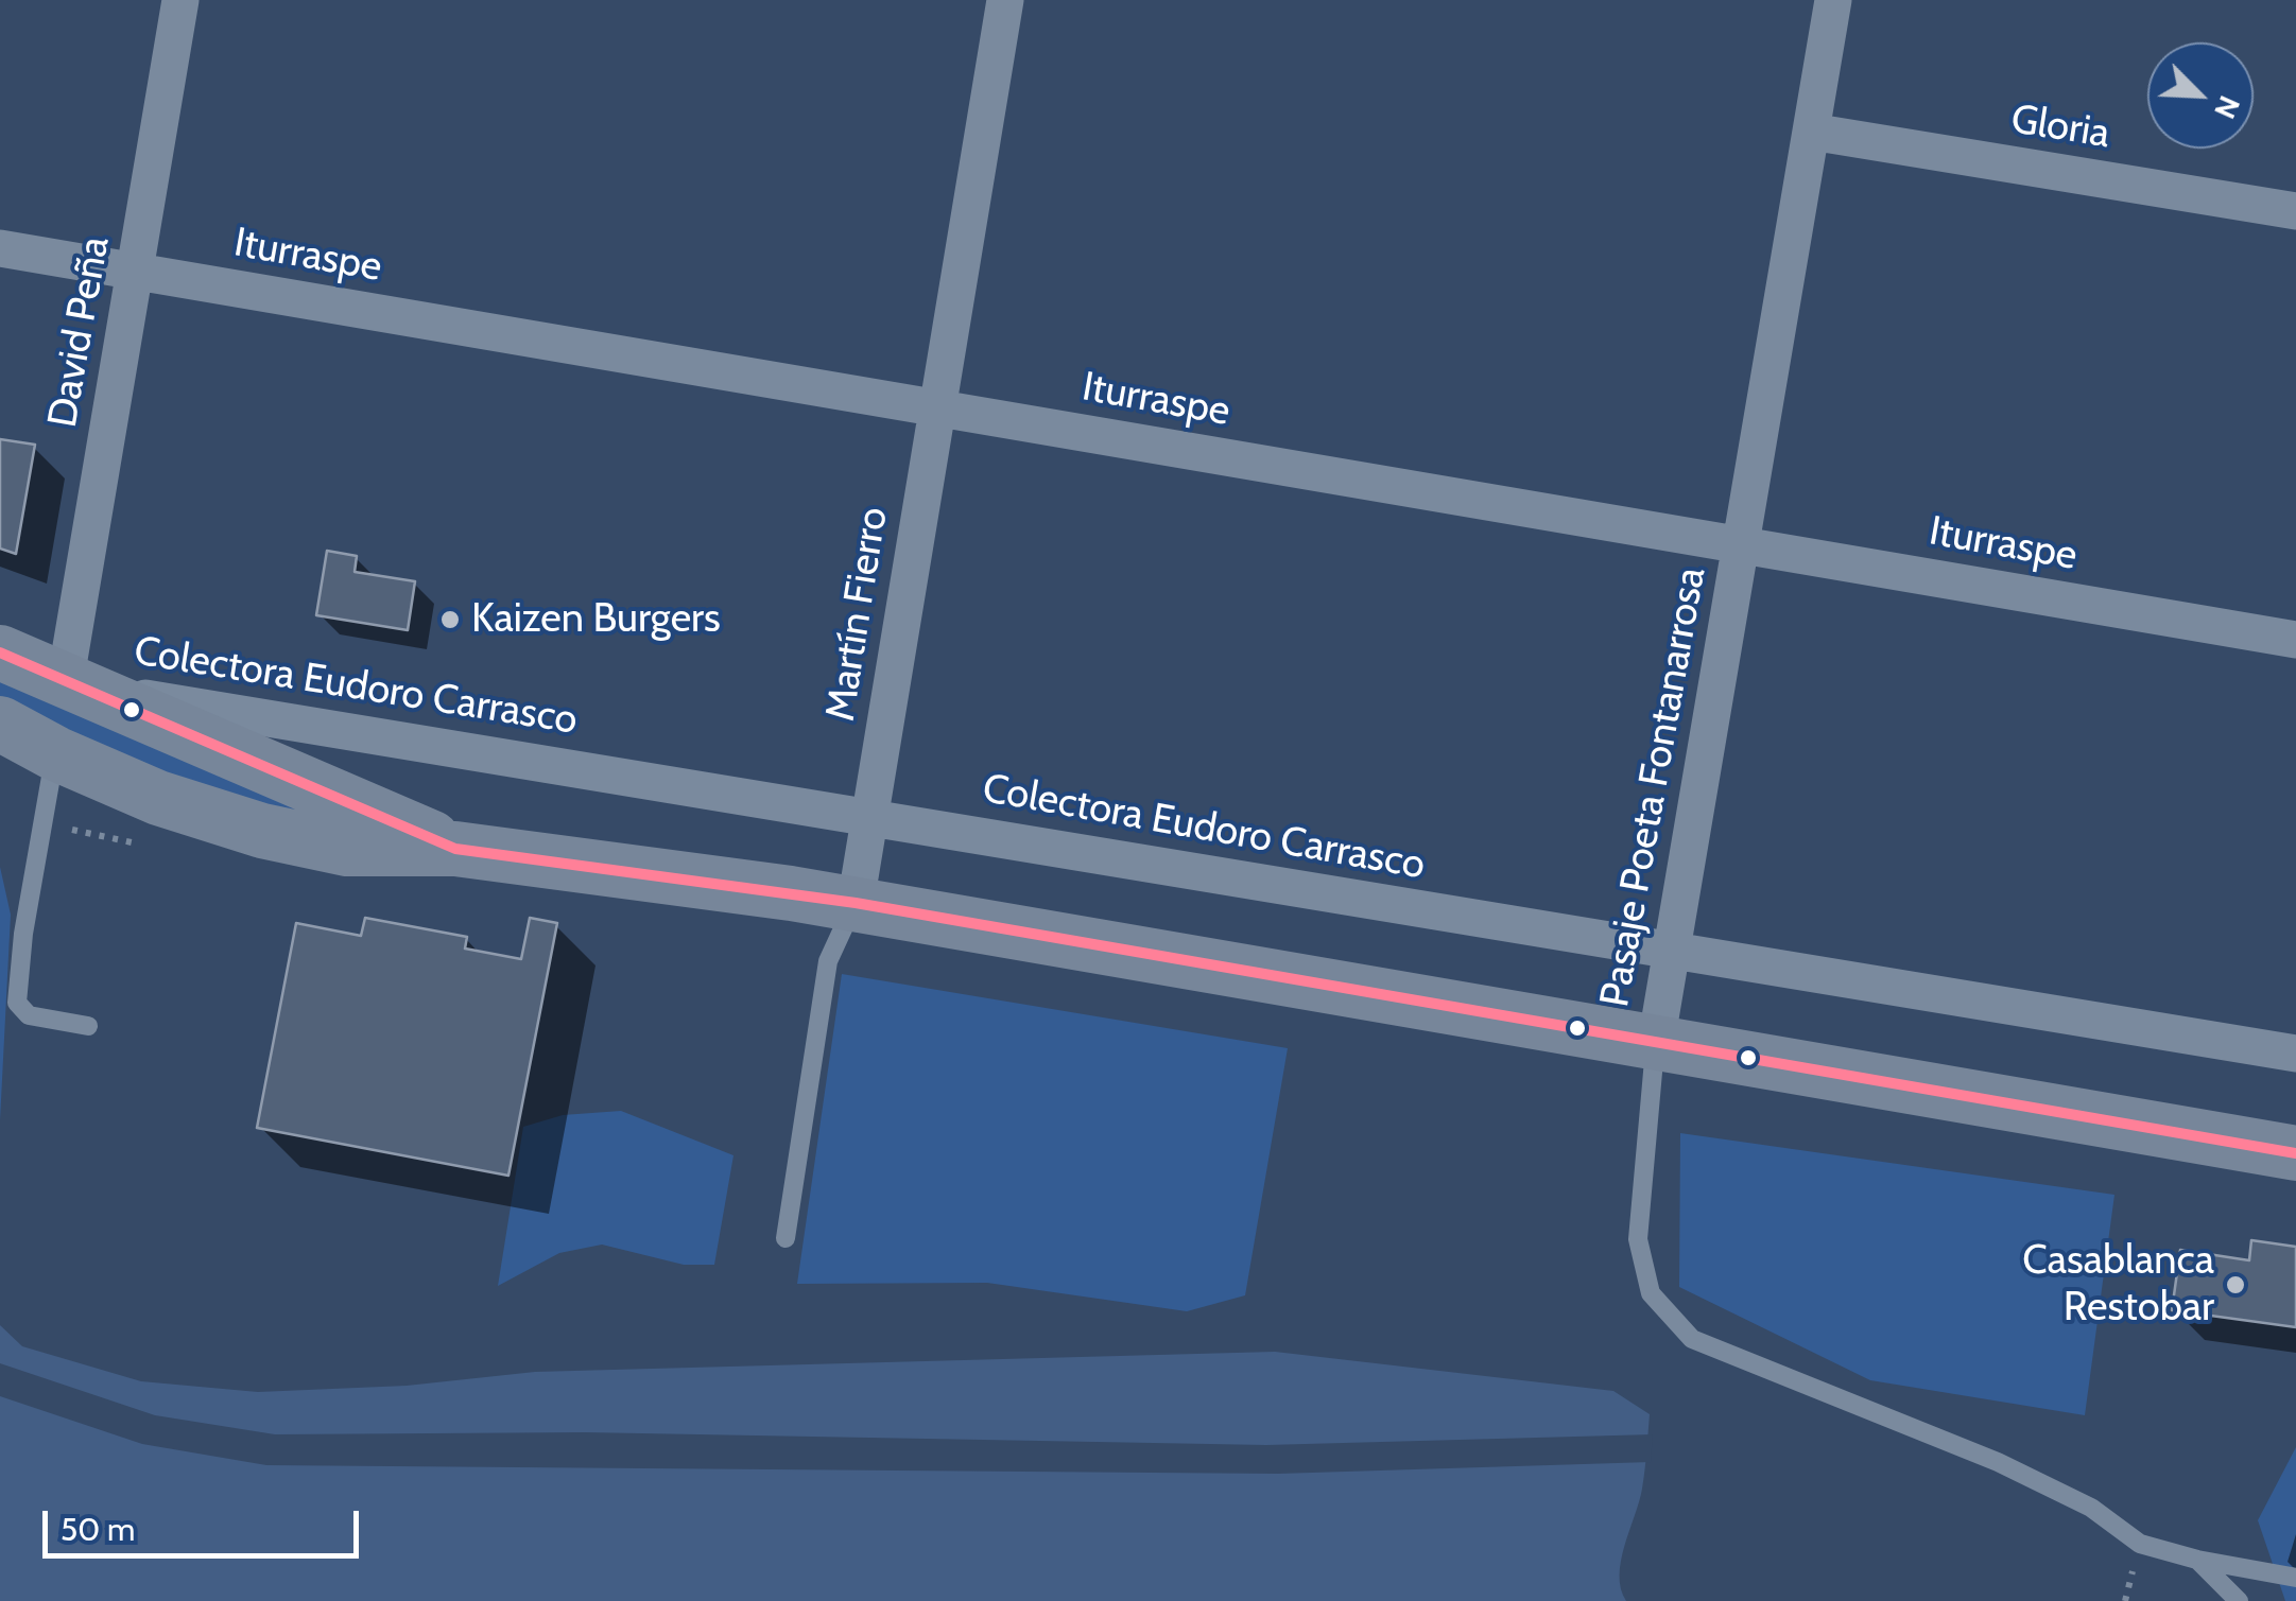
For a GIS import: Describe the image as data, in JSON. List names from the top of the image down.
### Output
{
  "streets": {
    "street": [
      "Gloria",
      "Iturraspe",
      "David Peña",
      "Martín Fierro",
      "Colectora Eudoro Carrasco",
      "Pasaje Poeta Fontanarrosa"
    ]
  },
  "crossings": [
    ["Gloria", "Pasaje Poeta Fontanarrosa"],
    ["Iturraspe", "David Peña"],
    ["Iturraspe", "Martín Fierro"],
    ["Iturraspe", "Pasaje Poeta Fontanarrosa"],
    ["David Peña", "Colectora Eudoro Carrasco"],
    ["Martín Fierro", "Colectora Eudoro Carrasco"],
    ["Colectora Eudoro Carrasco", "Pasaje Poeta Fontanarrosa"]
  ],
  "places": ["Kaizen Burgers", "Casablanca Restobar"],
  "scale_bar": "50 m",
  "north": "bottom right"
}
